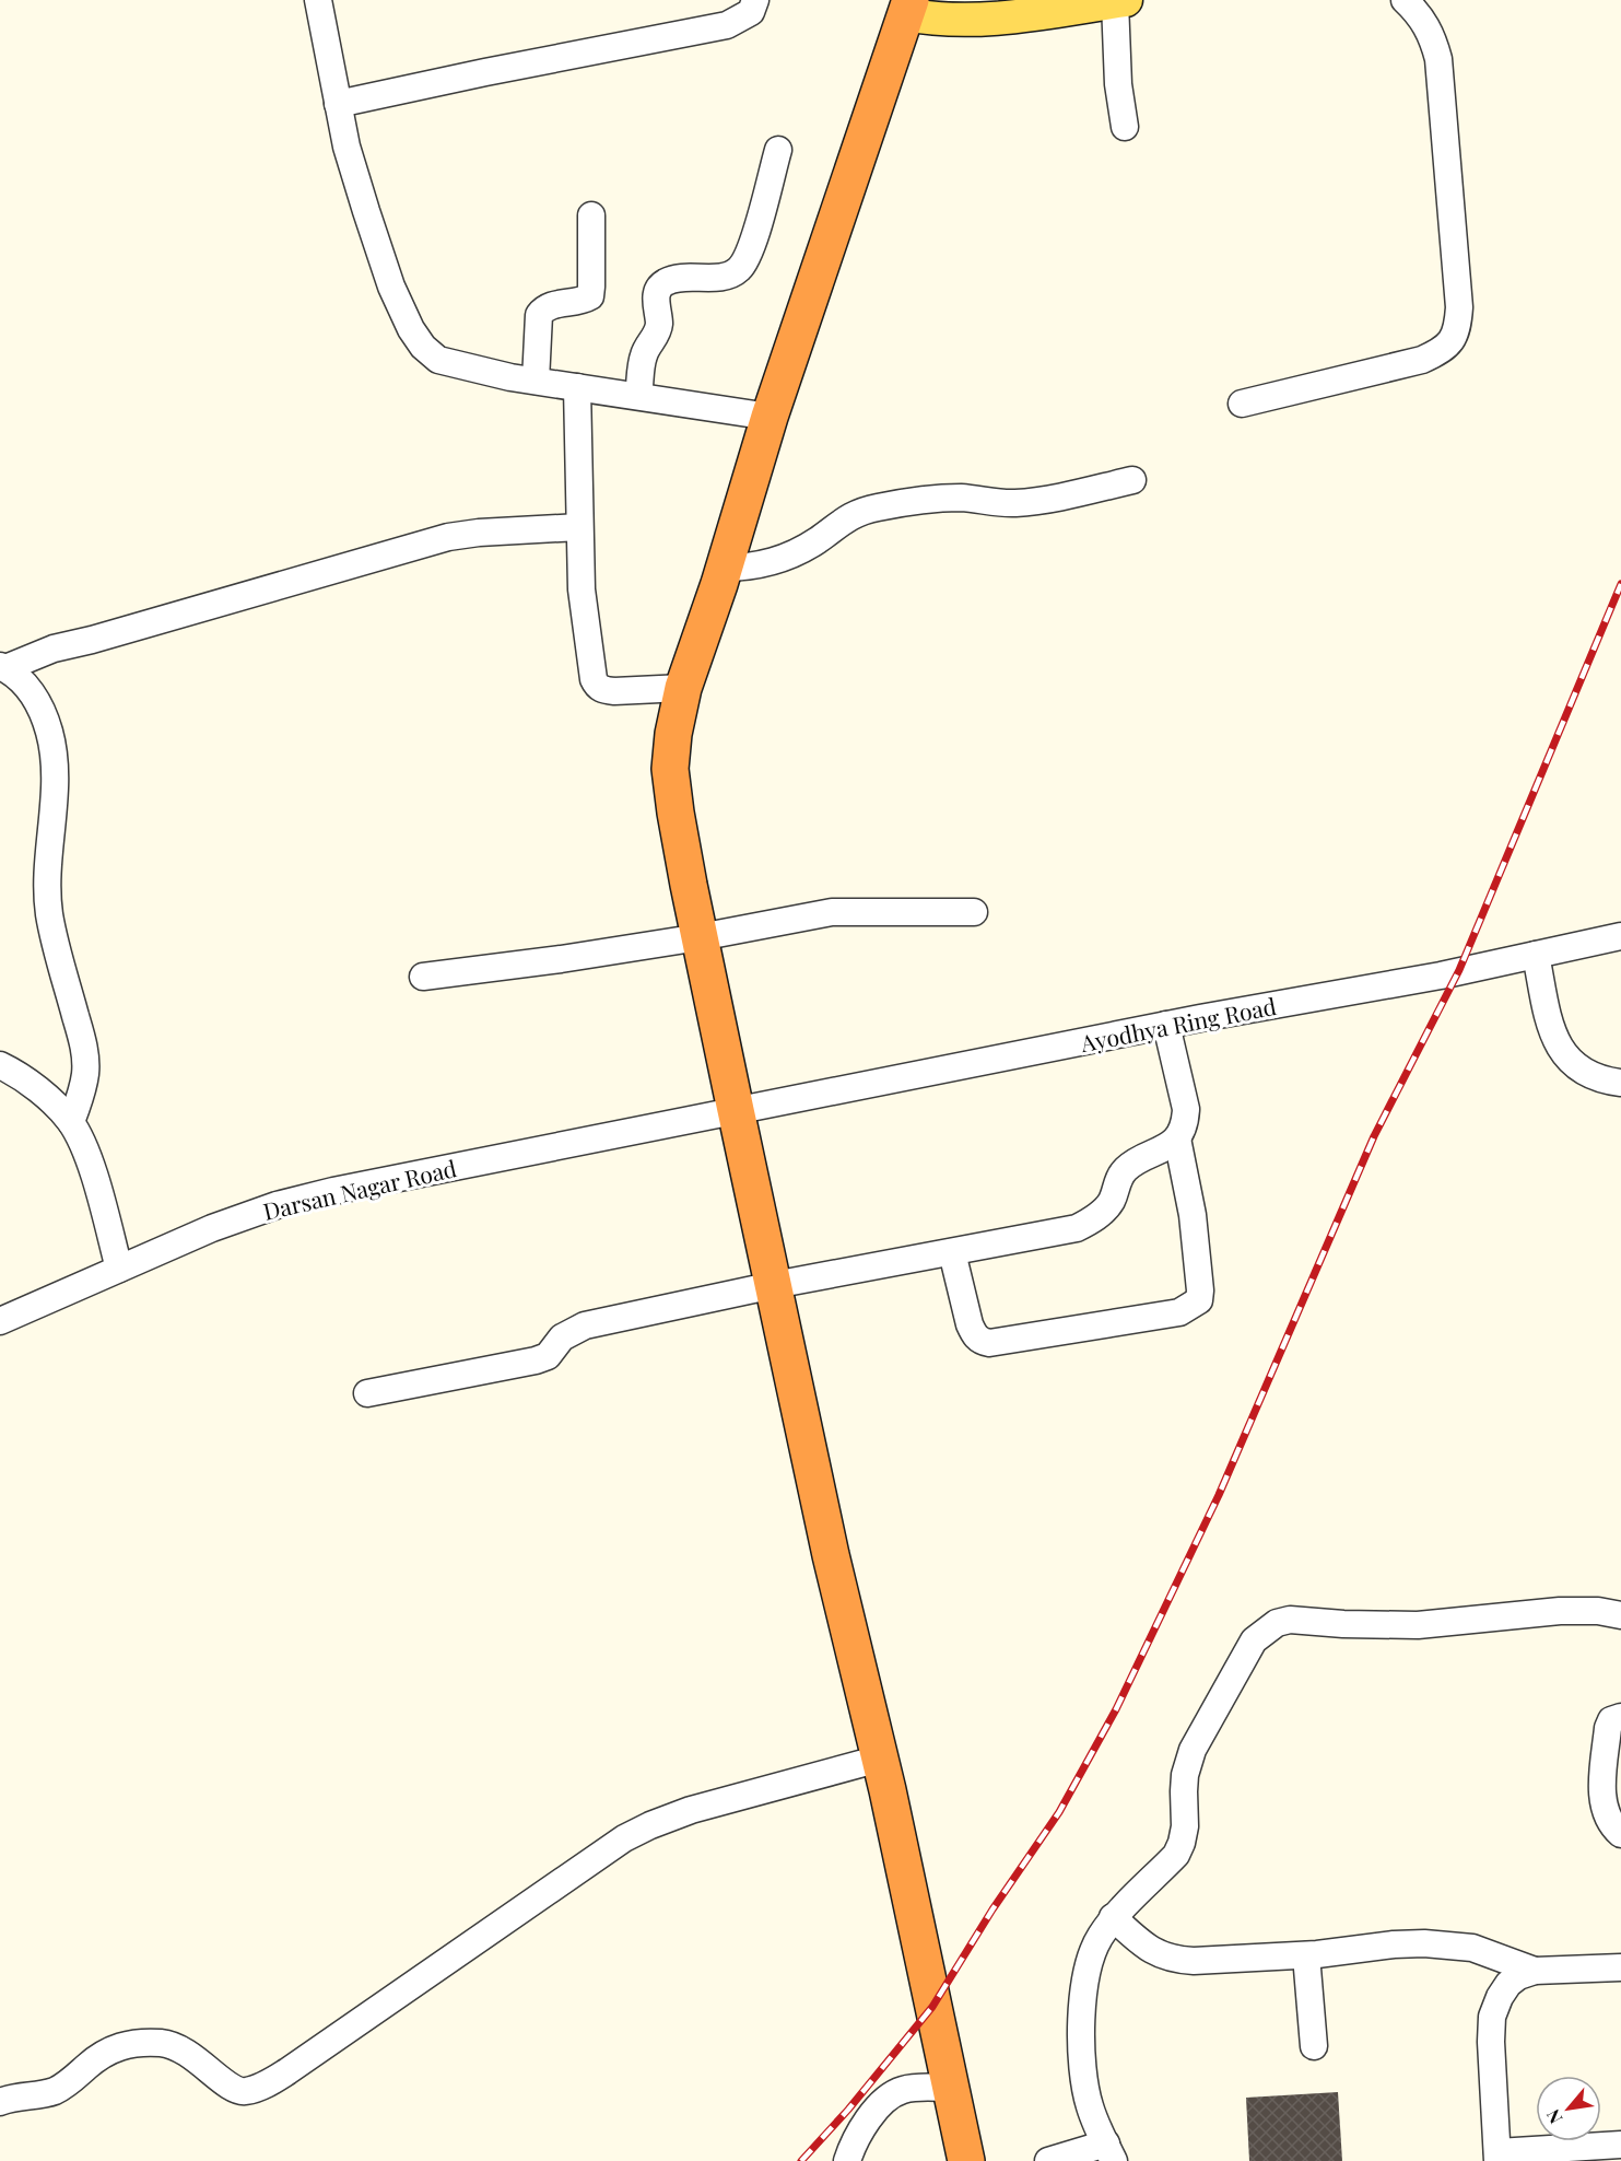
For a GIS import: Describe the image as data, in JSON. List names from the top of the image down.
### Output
{
  "streets": {
    "street": ["Ayodhya Ring Road", "Darsan Nagar Road"]
  },
  "crossings": [
    ["Ayodhya Ring Road", "Darsan Nagar Road"]
  ],
  "north": "bottom left"
}
